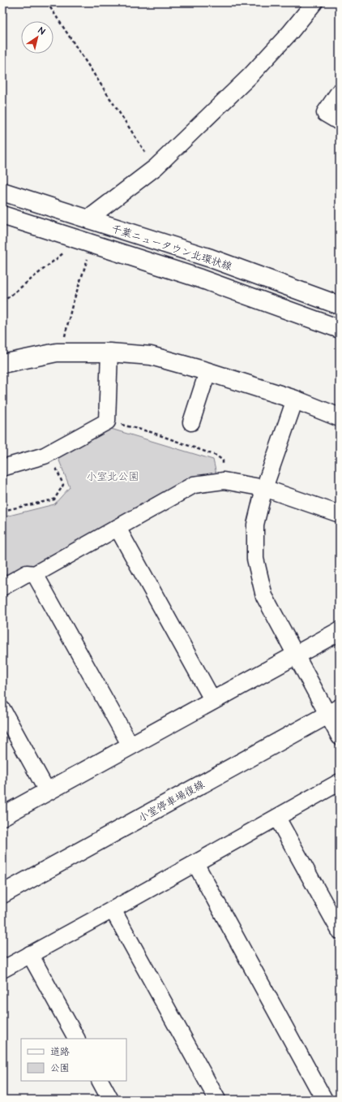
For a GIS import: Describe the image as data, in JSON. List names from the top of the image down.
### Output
{
  "streets": {
    "main road": ["千葉ニュータウン北環状線", "小室停車場復線"]
  },
  "parks": ["小室北公園"],
  "legend": ["道路", "公園"],
  "north": "top right"
}
